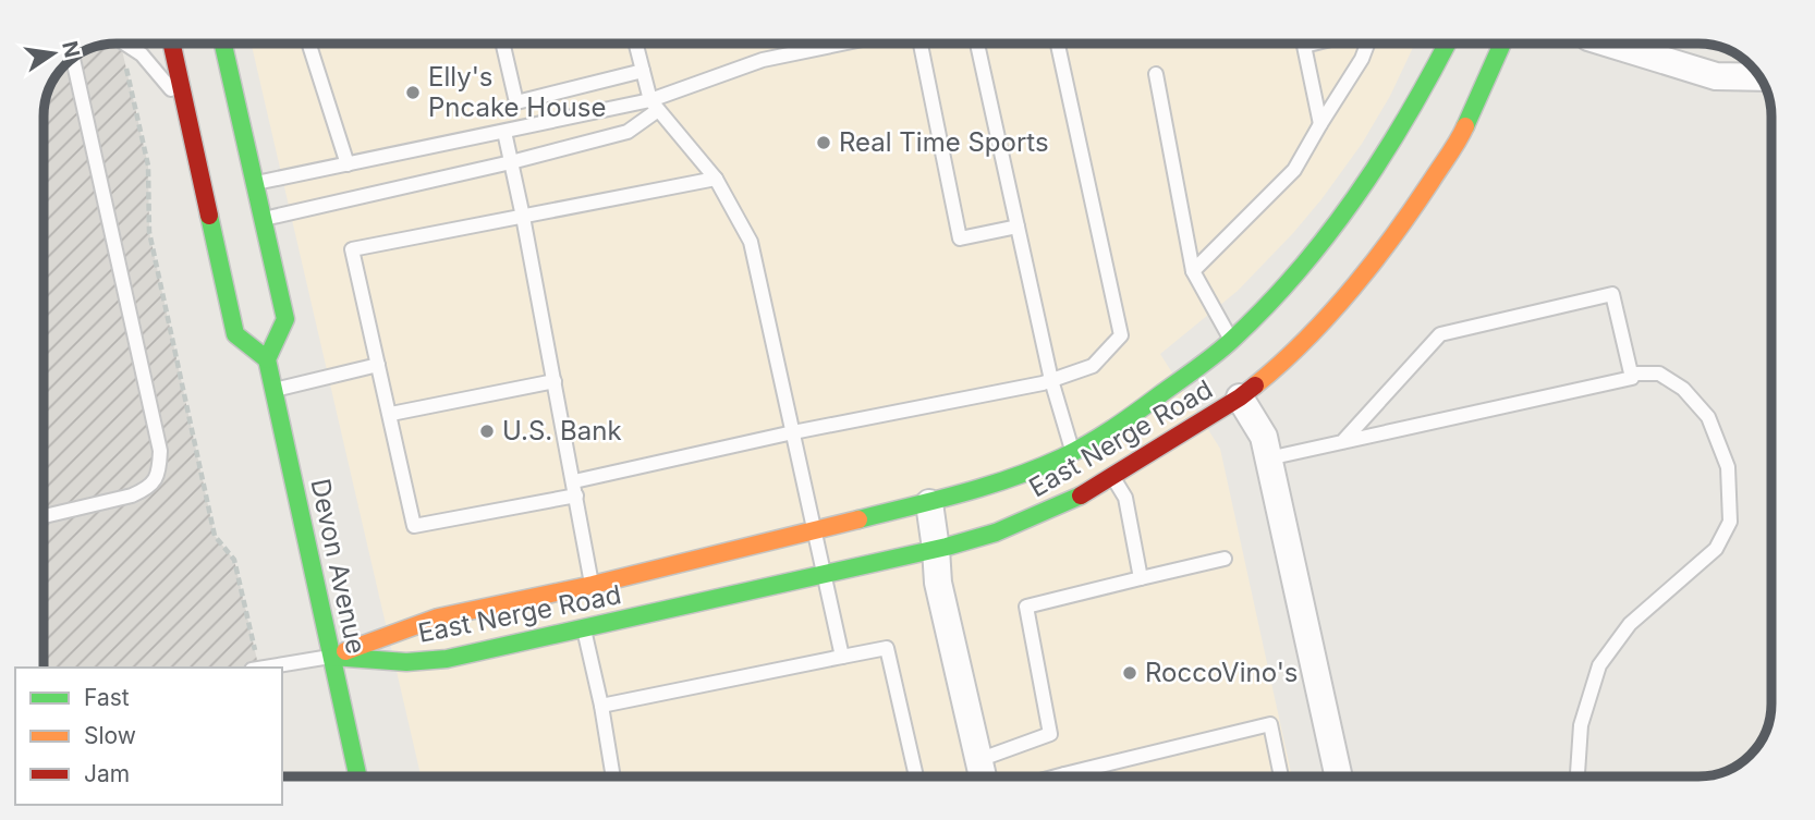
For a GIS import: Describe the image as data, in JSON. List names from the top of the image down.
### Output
{
  "streets": {
    "main road": ["East Nerge Road", "Devon Avenue"]
  },
  "crossings": [
    ["East Nerge Road", "Devon Avenue"]
  ],
  "places": [
    "Elly's Pncake House",
    "Real Time Sports",
    "U.S. Bank",
    "RoccoVino's"
  ],
  "legend": ["Fast", "Slow", "Jam"],
  "north": "right"
}
